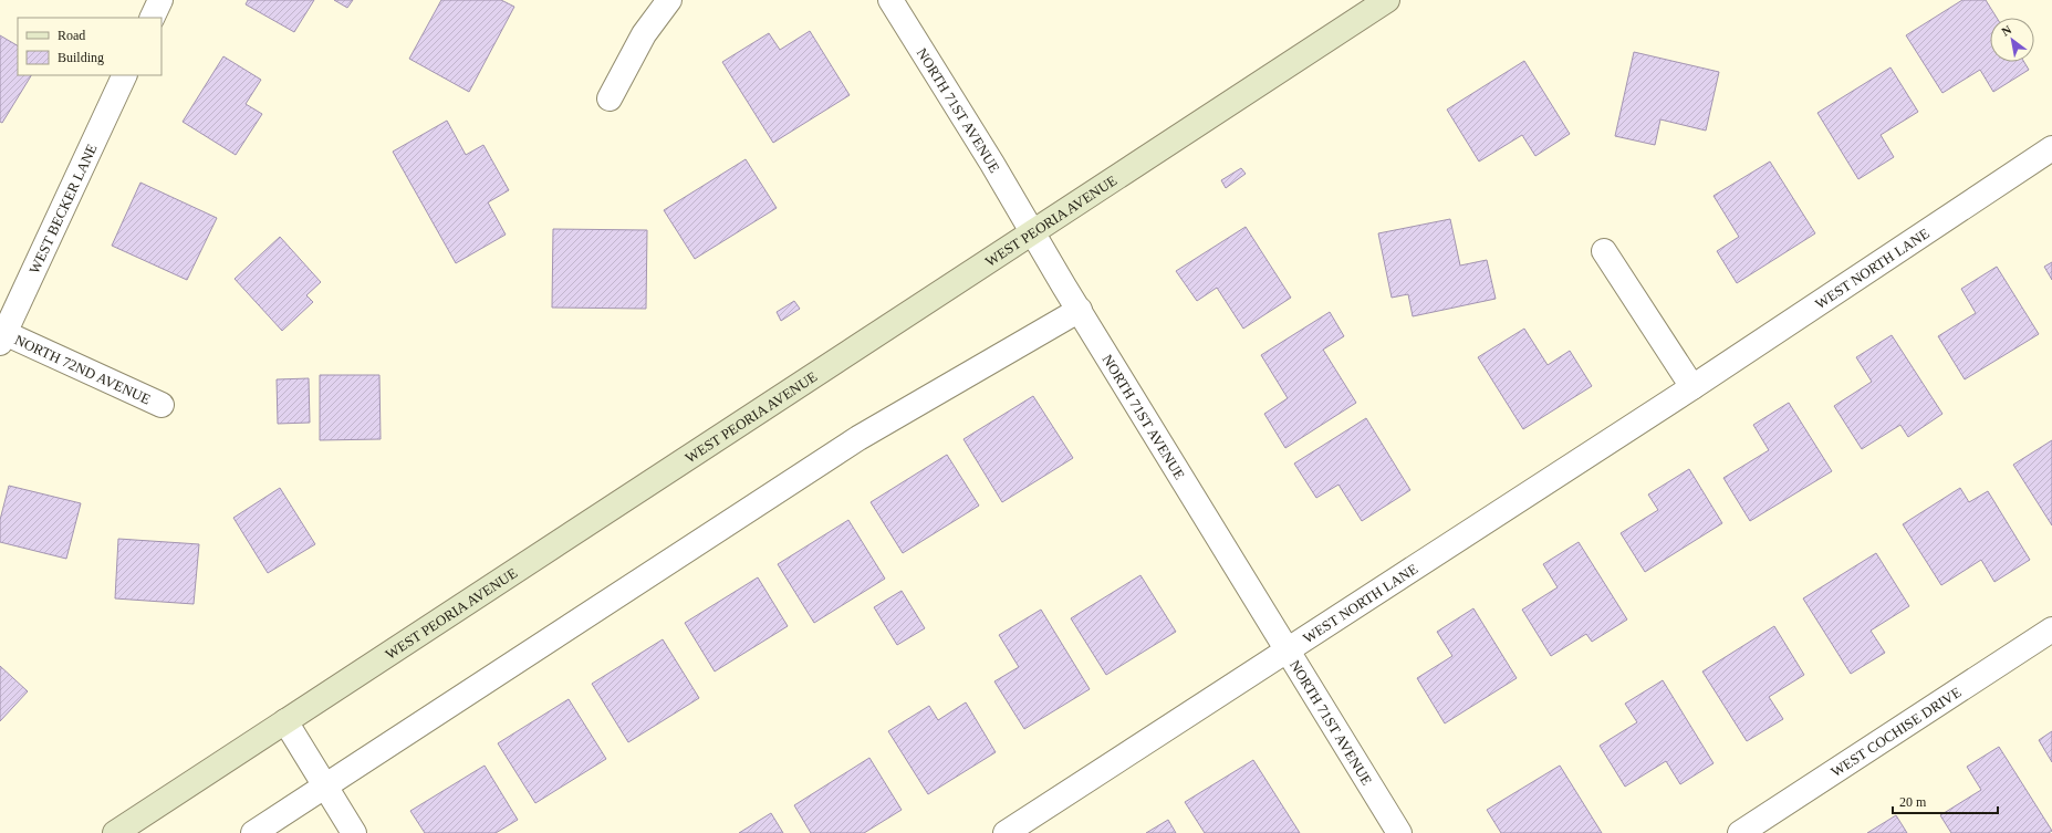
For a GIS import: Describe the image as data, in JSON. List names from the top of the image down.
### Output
{
  "streets": {
    "main road": ["WEST PEORIA AVENUE"],
    "street": [
      "NORTH 71ST AVENUE",
      "WEST BECKER LANE",
      "WEST NORTH LANE",
      "NORTH 72ND AVENUE",
      "WEST COCHISE DRIVE"
    ]
  },
  "crossings": [
    ["NORTH 71ST AVENUE", "WEST PEORIA AVENUE"],
    ["NORTH 71ST AVENUE", "WEST NORTH LANE"],
    ["WEST BECKER LANE", "NORTH 72ND AVENUE"]
  ],
  "legend": ["Road", "Building"],
  "scale_bar": "20 m",
  "north": "top left"
}
